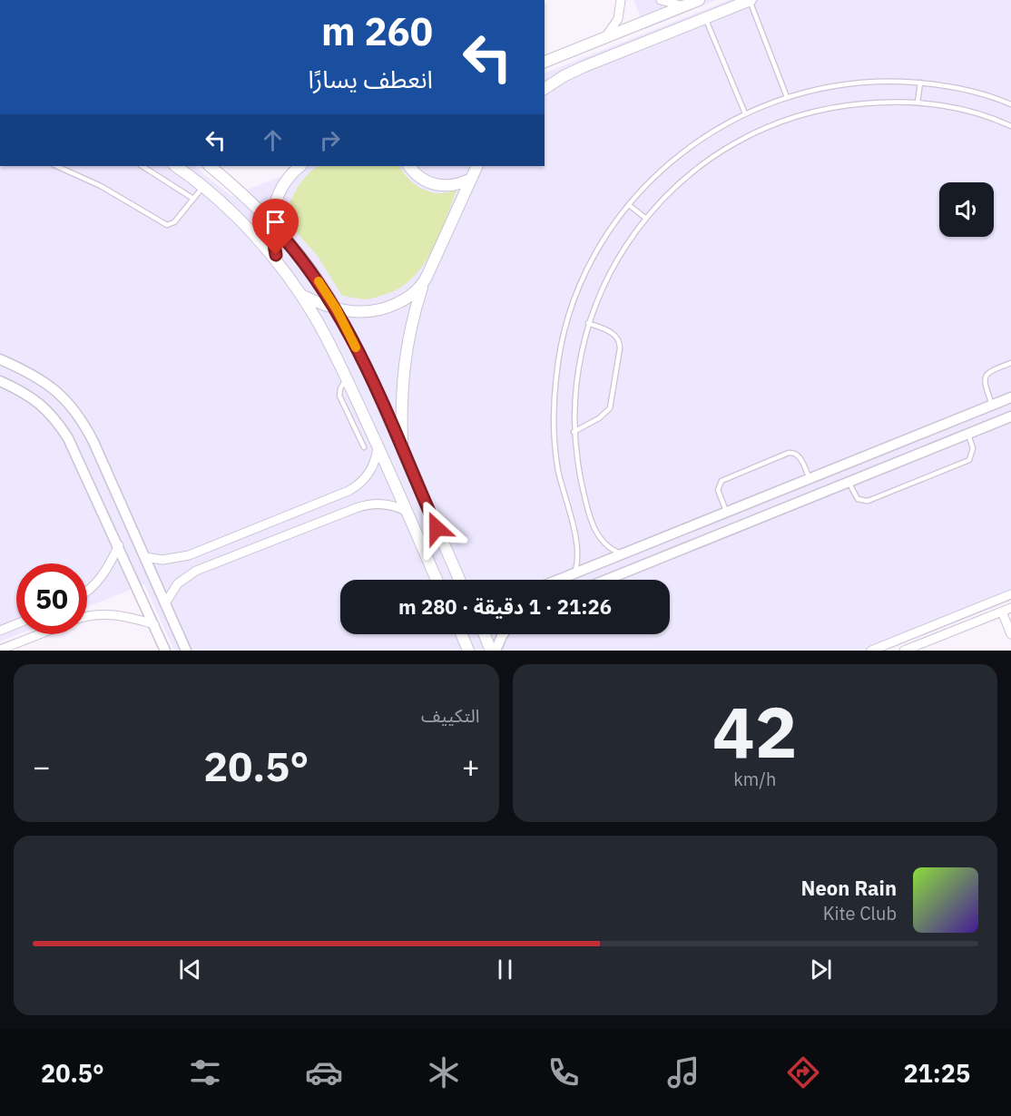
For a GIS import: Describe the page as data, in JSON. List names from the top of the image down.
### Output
{
  "page": {
    "turn": ["260 m", "انعطف يسارًا"],
    "limit": "50",
    "trip": "21:26 · 1 دقيقة · 280 m",
    "tile": [
      ["42", "km/h"],
      "التكييف"
    ],
    "heat": ["−", "20.5°", "+"],
    "song": ["Neon Rain", "Kite Club"],
    "tabs": ["21:25", "20.5°"]
  }
}
